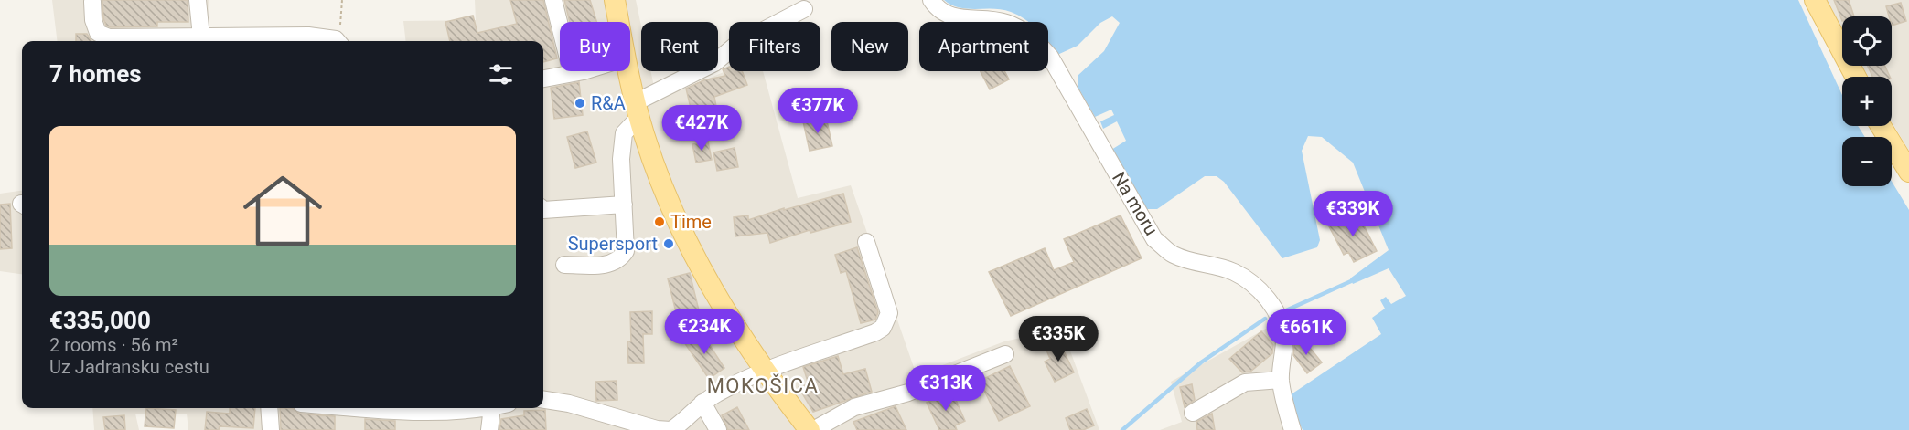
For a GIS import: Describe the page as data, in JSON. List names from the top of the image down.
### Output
{
  "streets": {
    "street": ["Na moru"]
  },
  "districts": ["MOKOŠICA"],
  "places": ["R&A", "Time", "Supersport"],
  "page": {
    "map_buttons": ["+", "−"],
    "chip": [
      "Buy",
      "Rent",
      "Filters",
      "New",
      "Apartment"
    ],
    "heading": "7 homes",
    "price": [
      "€377K",
      "€427K",
      "€339K",
      "€234K",
      "€661K",
      "€335K",
      "€313K"
    ],
    "list": [
      {
        "name": "€335,000",
        "note": "2 rooms · 56 m² · Uz Jadransku cestu"
      }
    ]
  }
}
